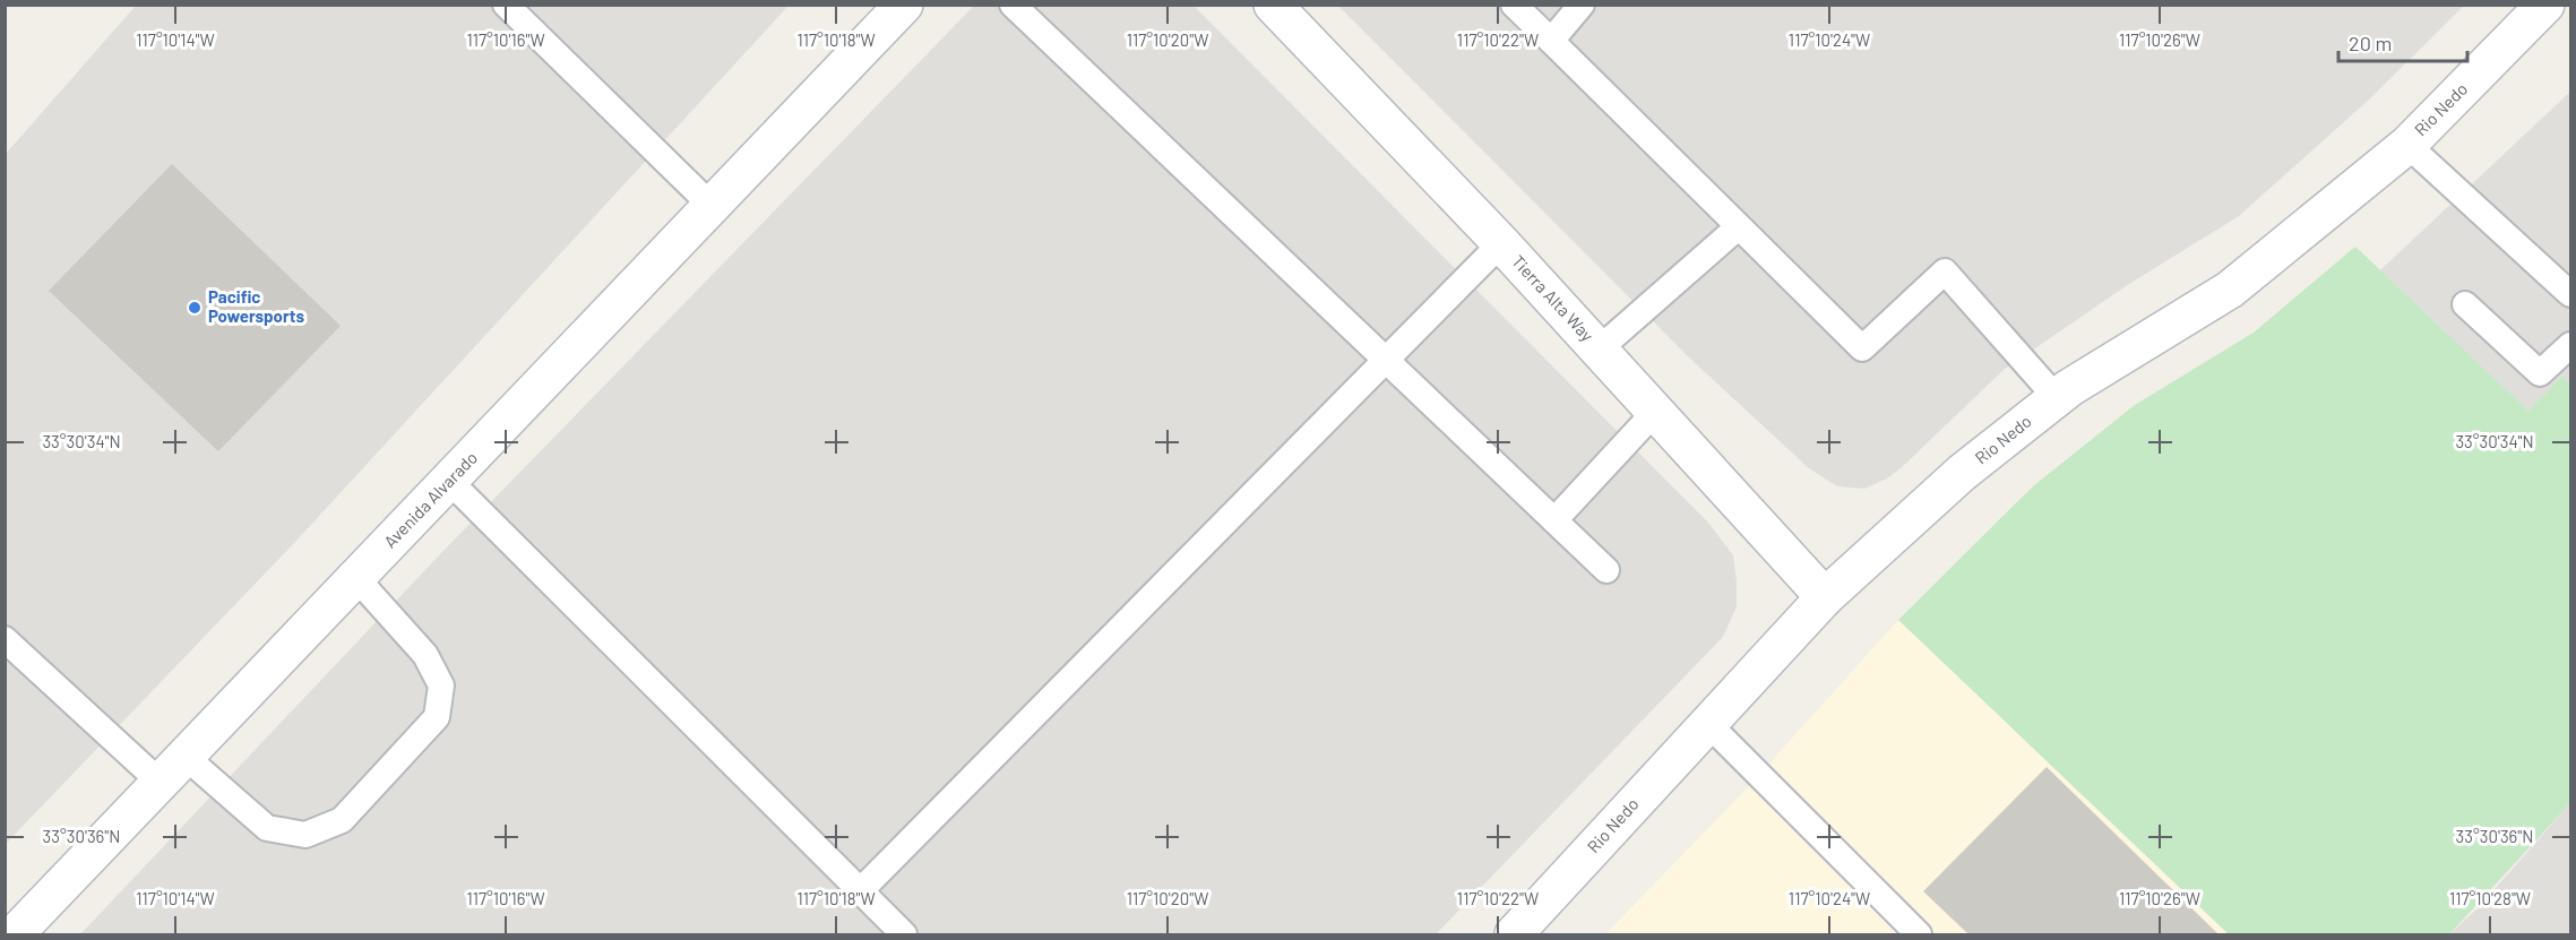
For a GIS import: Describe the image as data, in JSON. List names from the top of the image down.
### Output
{
  "streets": {
    "street": ["Rio Nedo", "Tierra Alta Way", "Avenida Alvarado"]
  },
  "crossings": [
    ["Rio Nedo", "Tierra Alta Way"]
  ],
  "places": ["Pacific Powersports"],
  "scale_bar": "20 m",
  "coordinates": [
    "117°10'14\"W",
    "117°10'16\"W",
    "117°10'18\"W",
    "117°10'20\"W",
    "117°10'22\"W",
    "117°10'24\"W",
    "117°10'26\"W",
    "33°30'34\"N",
    "33°30'36\"N",
    "117°10'28\"W"
  ]
}
